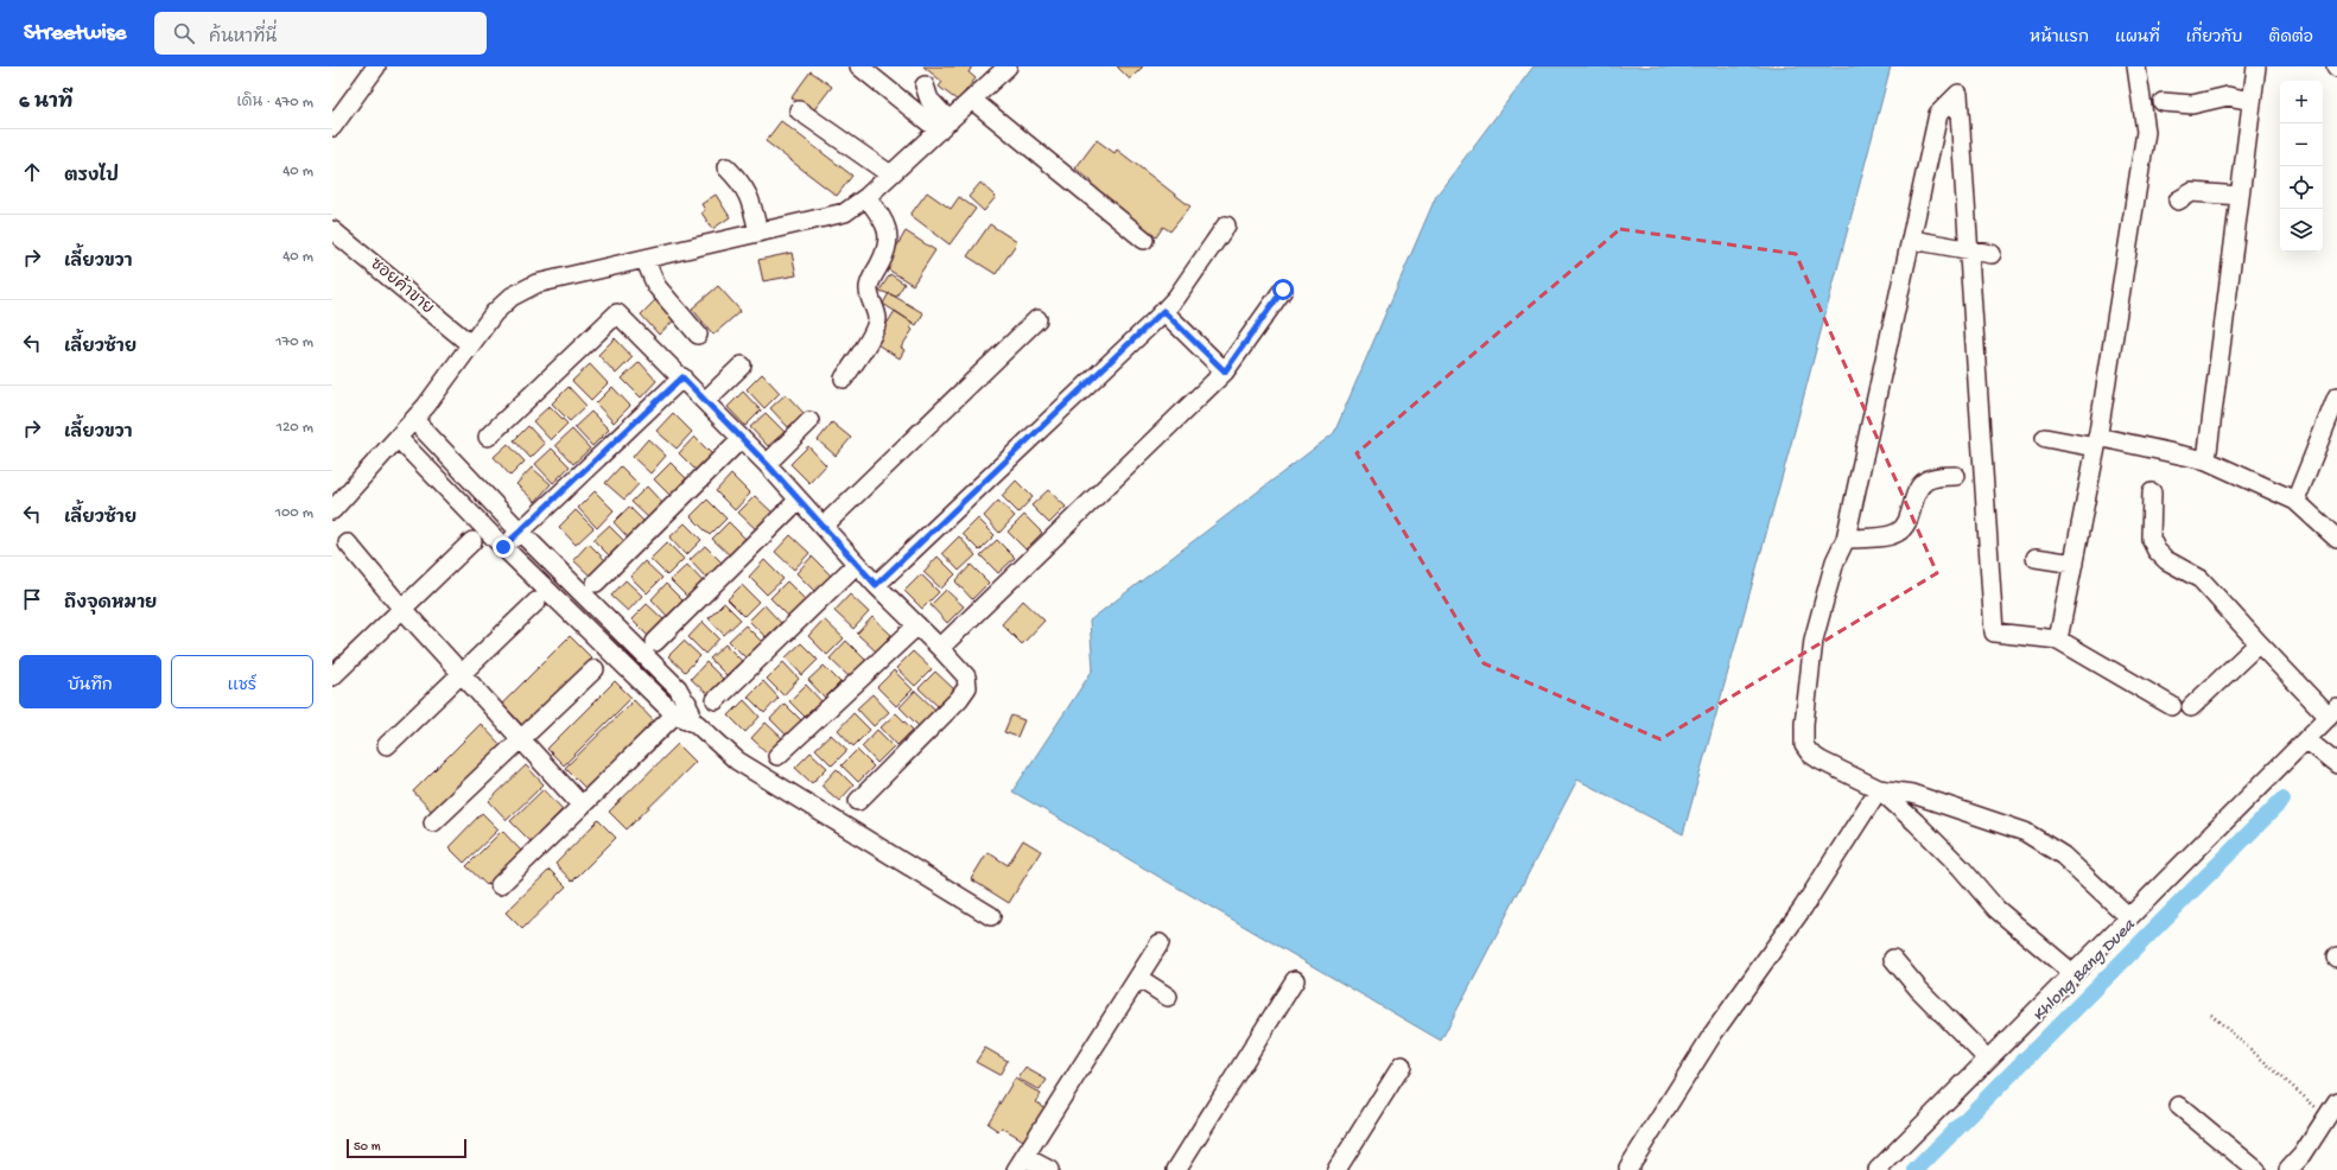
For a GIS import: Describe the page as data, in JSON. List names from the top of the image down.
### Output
{
  "streets": {
    "street": ["ซอยค้าขาย"]
  },
  "water": ["Khlong Bang Duea"],
  "scale_bar": "50 m",
  "page": {
    "header": "Streetwise",
    "search": "ค้นหาที่นี่",
    "nav": [
      "หน้าแรก",
      "แผนที่",
      "เกี่ยวกับ",
      "ติดต่อ"
    ],
    "heading": ["6 นาที", "เดิน · 470 m"],
    "map_buttons": ["+", "−"],
    "list": [
      ["ตรงไป", "40 m"],
      ["เลี้ยวขวา", "40 m"],
      ["เลี้ยวซ้าย", "170 m"],
      ["เลี้ยวขวา", "120 m"],
      ["เลี้ยวซ้าย", "100 m"],
      "ถึงจุดหมาย"
    ],
    "buttons": ["บันทึก", "แชร์"],
    "scale": "50 m"
  }
}
